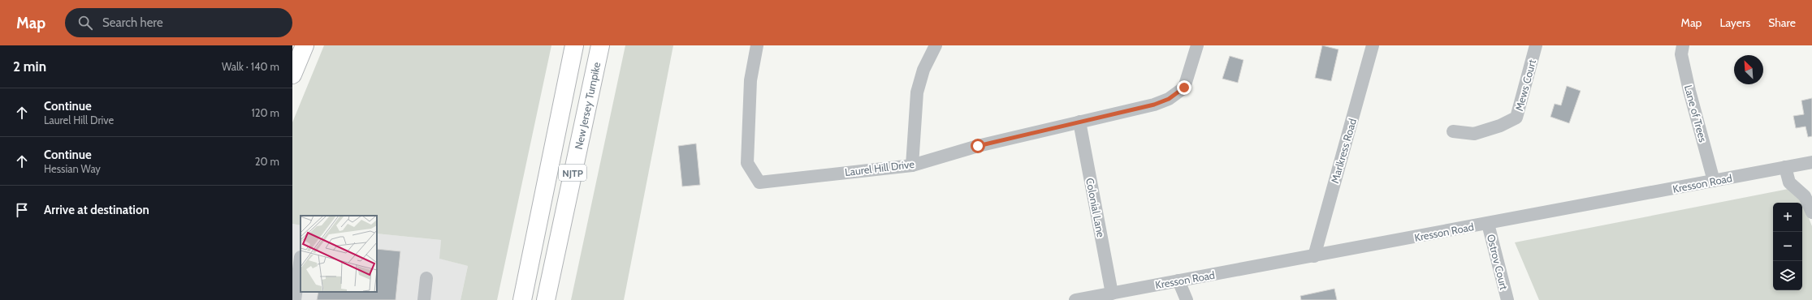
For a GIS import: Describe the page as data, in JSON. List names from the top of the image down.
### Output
{
  "streets": {
    "highway": ["New Jersey Turnpike", "NJTP"],
    "street": [
      "Mews Court",
      "Lane of Trees",
      "Marlkress Road",
      "Laurel Hill Drive",
      "Kresson Road",
      "Colonial Lane",
      "Ostrov Court"
    ]
  },
  "crossings": [
    ["Lane of Trees", "Kresson Road"],
    ["Marlkress Road", "Kresson Road"],
    ["Laurel Hill Drive", "Colonial Lane"],
    ["Kresson Road", "Colonial Lane"],
    ["Kresson Road", "Ostrov Court"]
  ],
  "north": "top left",
  "page": {
    "header": "Map",
    "search": "Search here",
    "nav": ["Map", "Layers", "Share"],
    "heading": ["2 min", "Walk · 140 m"],
    "list": [
      ["Continue", "Laurel Hill Drive", "120 m"],
      ["Continue", "Hessian Way", "20 m"],
      "Arrive at destination"
    ],
    "map_buttons": ["+", "−"]
  }
}
